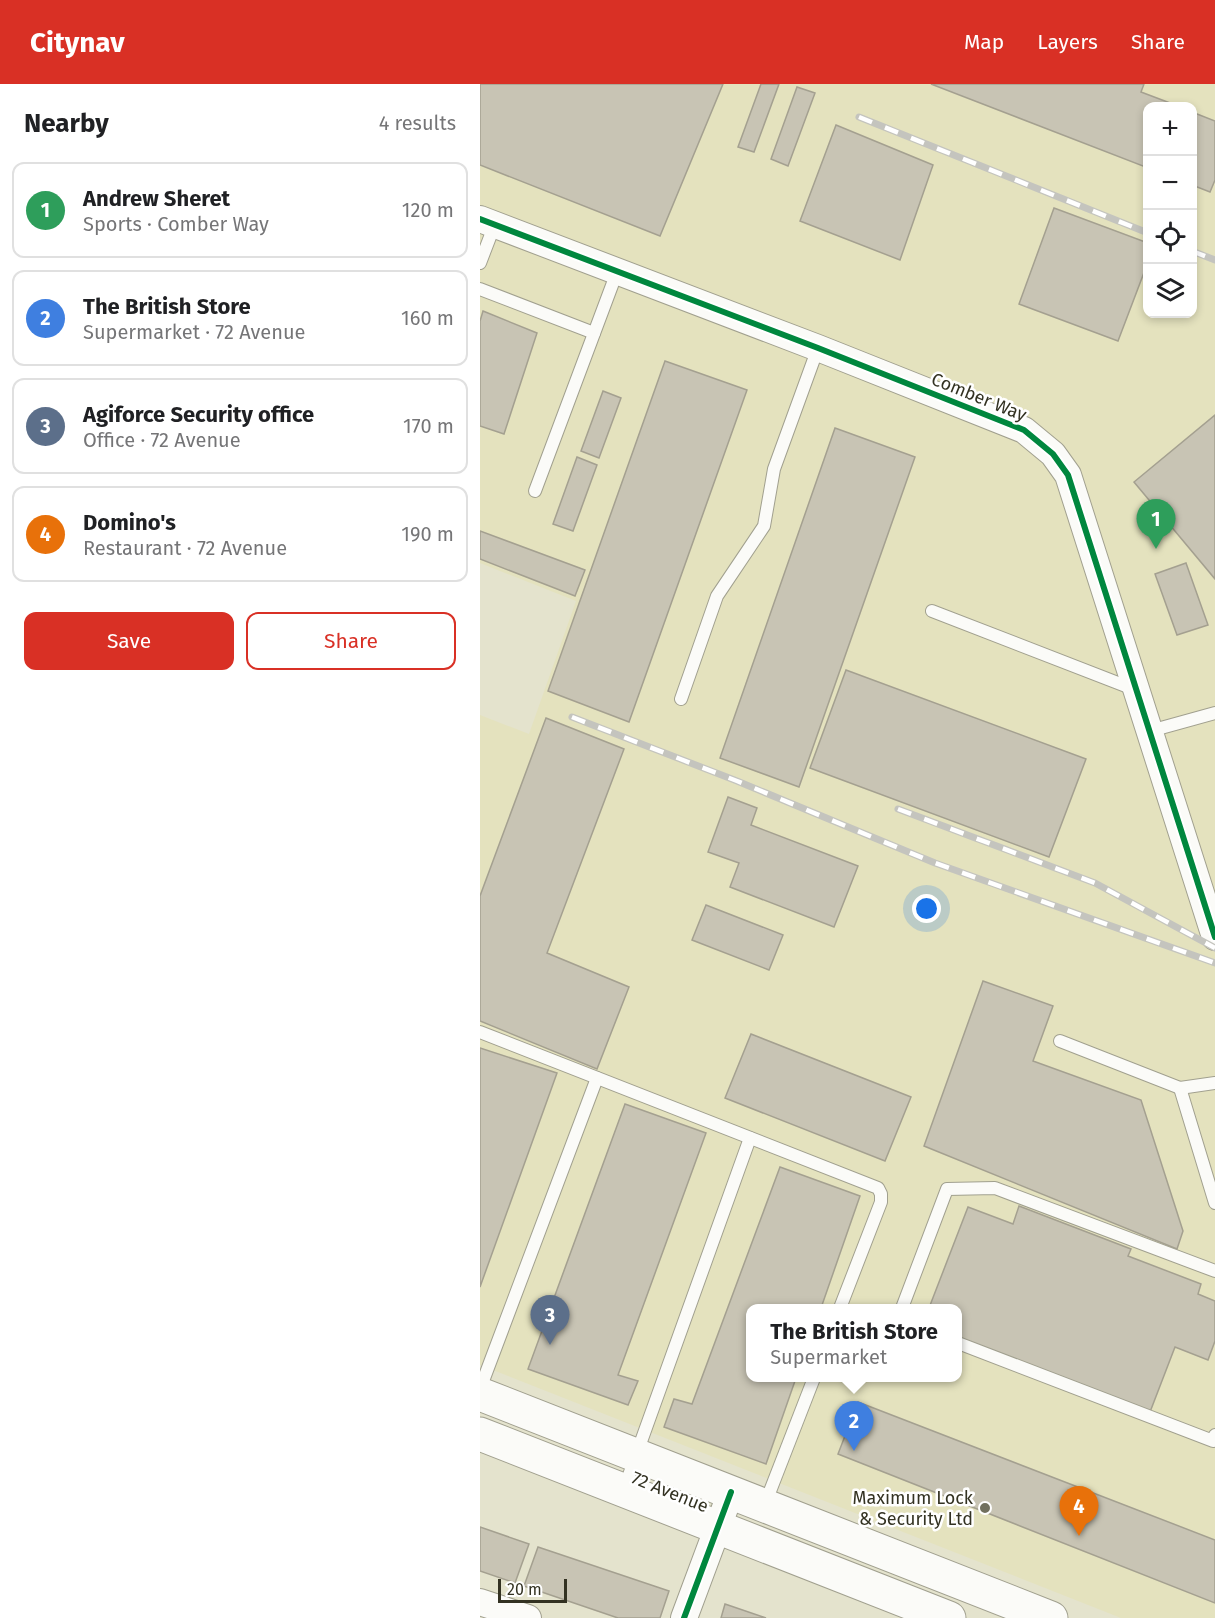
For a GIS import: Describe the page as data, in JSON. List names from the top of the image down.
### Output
{
  "streets": {
    "main road": ["72 Avenue"],
    "street": ["Comber Way"]
  },
  "places": ["Maximum Lock & Security Ltd"],
  "scale_bar": "20 m",
  "page": {
    "header": "Citynav",
    "nav": ["Map", "Layers", "Share"],
    "heading": ["Nearby", "4 results"],
    "map_buttons": ["+", "−"],
    "list": [
      {
        "mark": "1",
        "name": "Andrew Sheret",
        "note": "Sports · Comber Way",
        "value": "120 m"
      },
      {
        "mark": "2",
        "name": "The British Store",
        "note": "Supermarket · 72 Avenue",
        "value": "160 m"
      },
      {
        "mark": "3",
        "name": "Agiforce Security office",
        "note": "Office · 72 Avenue",
        "value": "170 m"
      },
      {
        "mark": "4",
        "name": "Domino's",
        "note": "Restaurant · 72 Avenue",
        "value": "190 m"
      }
    ],
    "pins": [
      "1",
      "3",
      "2",
      "4"
    ],
    "buttons": ["Save", "Share"],
    "popup": ["The British Store", "Supermarket"],
    "scale": "20 m"
  }
}
